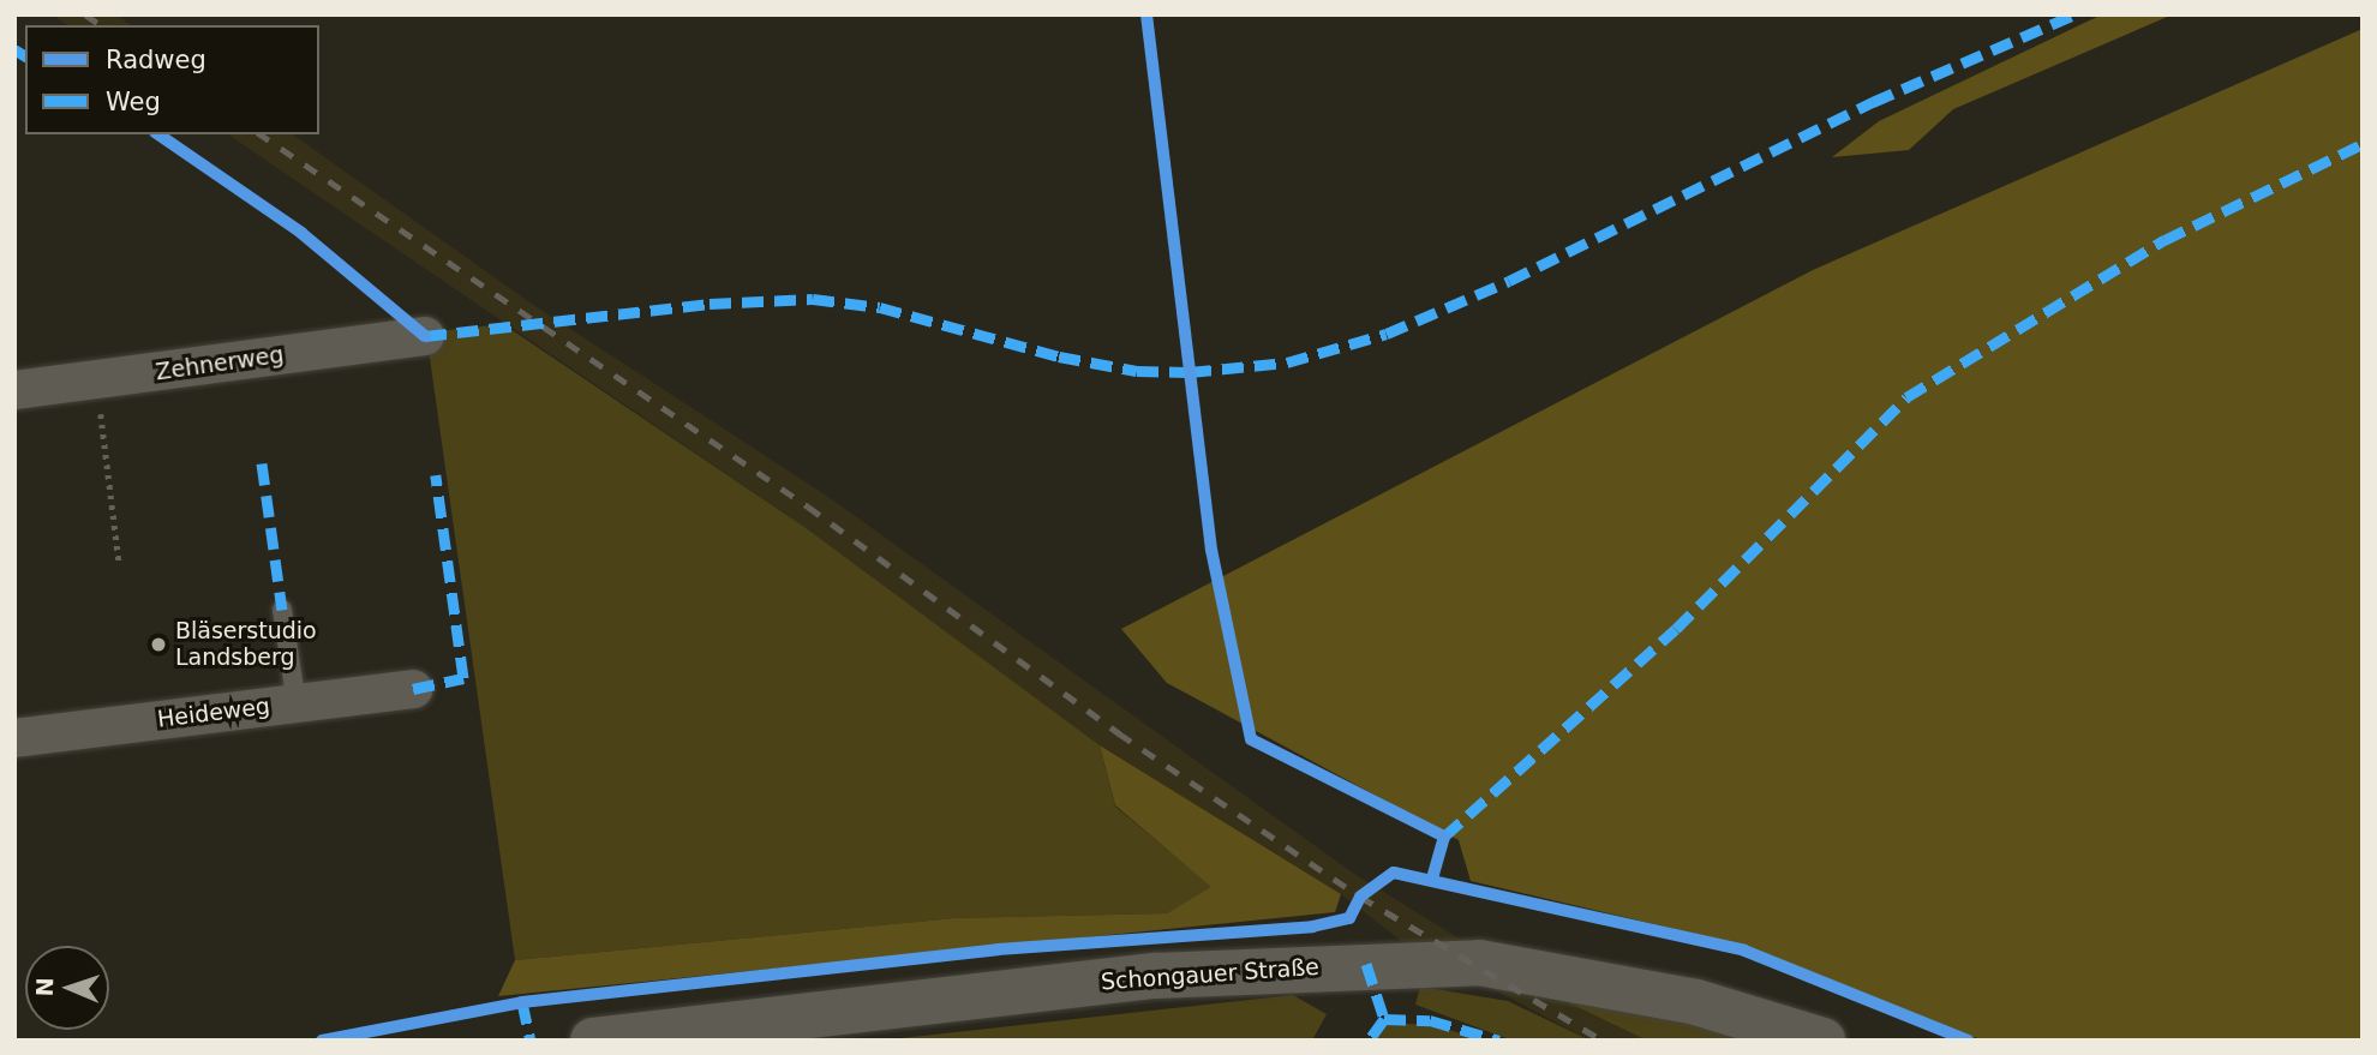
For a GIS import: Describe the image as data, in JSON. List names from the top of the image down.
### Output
{
  "streets": {
    "main road": ["Schongauer Straße"],
    "street": ["Zehnerweg", "Heideweg"]
  },
  "places": ["Bläserstudio Landsberg"],
  "legend": ["Radweg", "Weg"],
  "north": "left"
}
